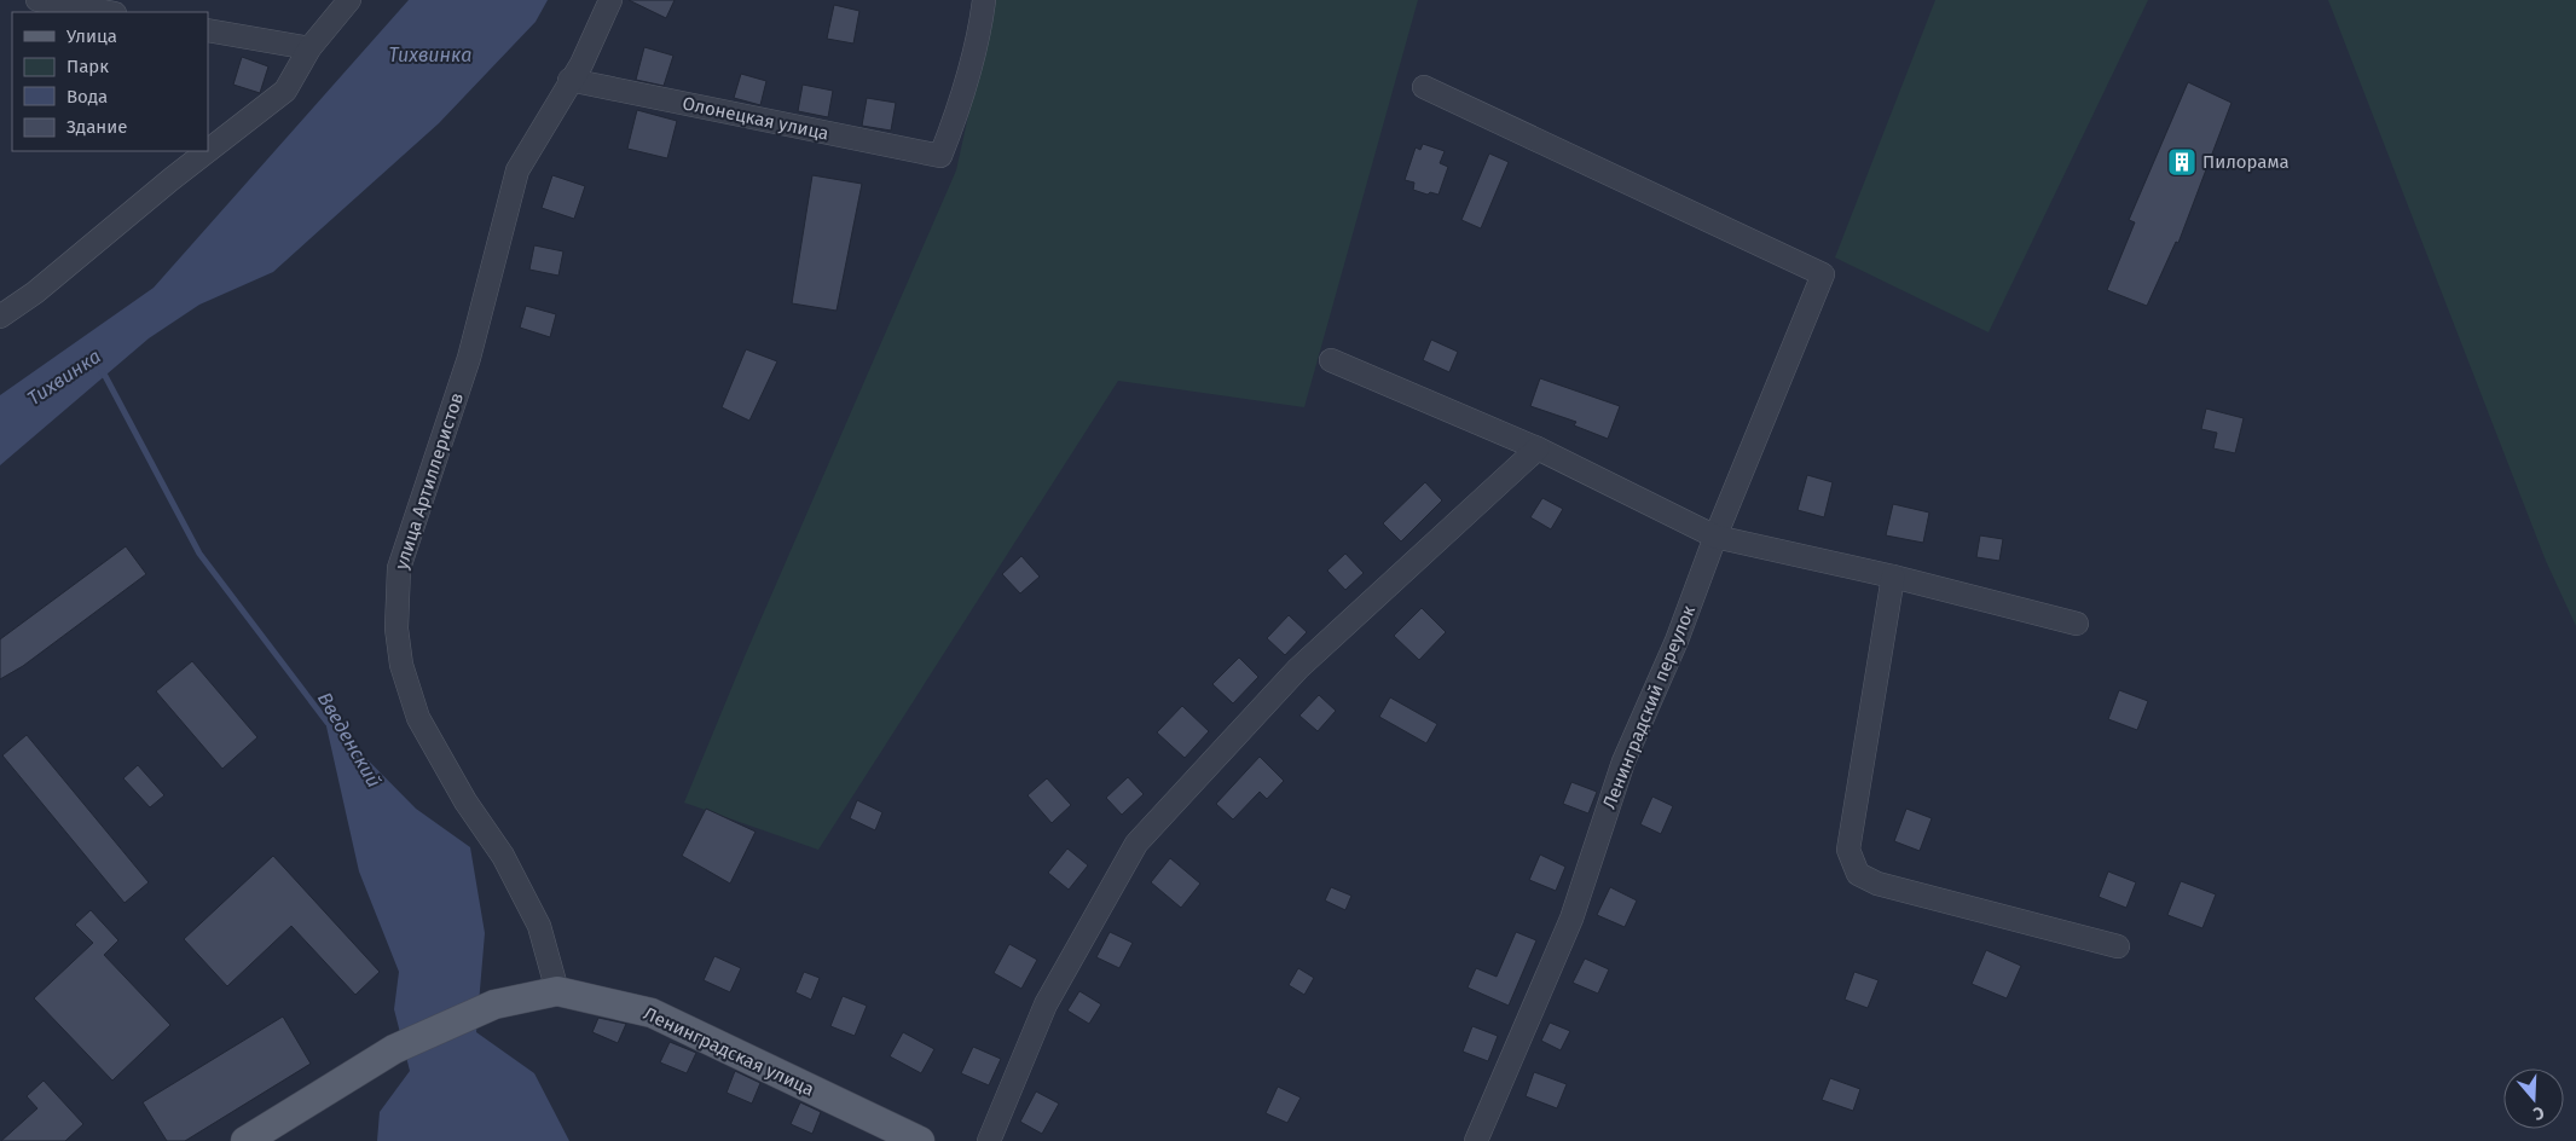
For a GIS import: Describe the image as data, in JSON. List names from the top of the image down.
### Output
{
  "streets": {
    "main road": ["Ленинградская улица"],
    "street": ["Олонецкая улица", "улица Артиллеристов", "Ленинградский переулок"]
  },
  "crossings": [
    ["Олонецкая улица", "улица Артиллеристов"],
    ["улица Артиллеристов", "Ленинградская улица"]
  ],
  "water": ["Тихвинка", "Введенский"],
  "places": {
    "building": ["Пилорама"]
  },
  "legend": [
    "Улица",
    "Парк",
    "Вода",
    "Здание"
  ],
  "north": "bottom"
}
